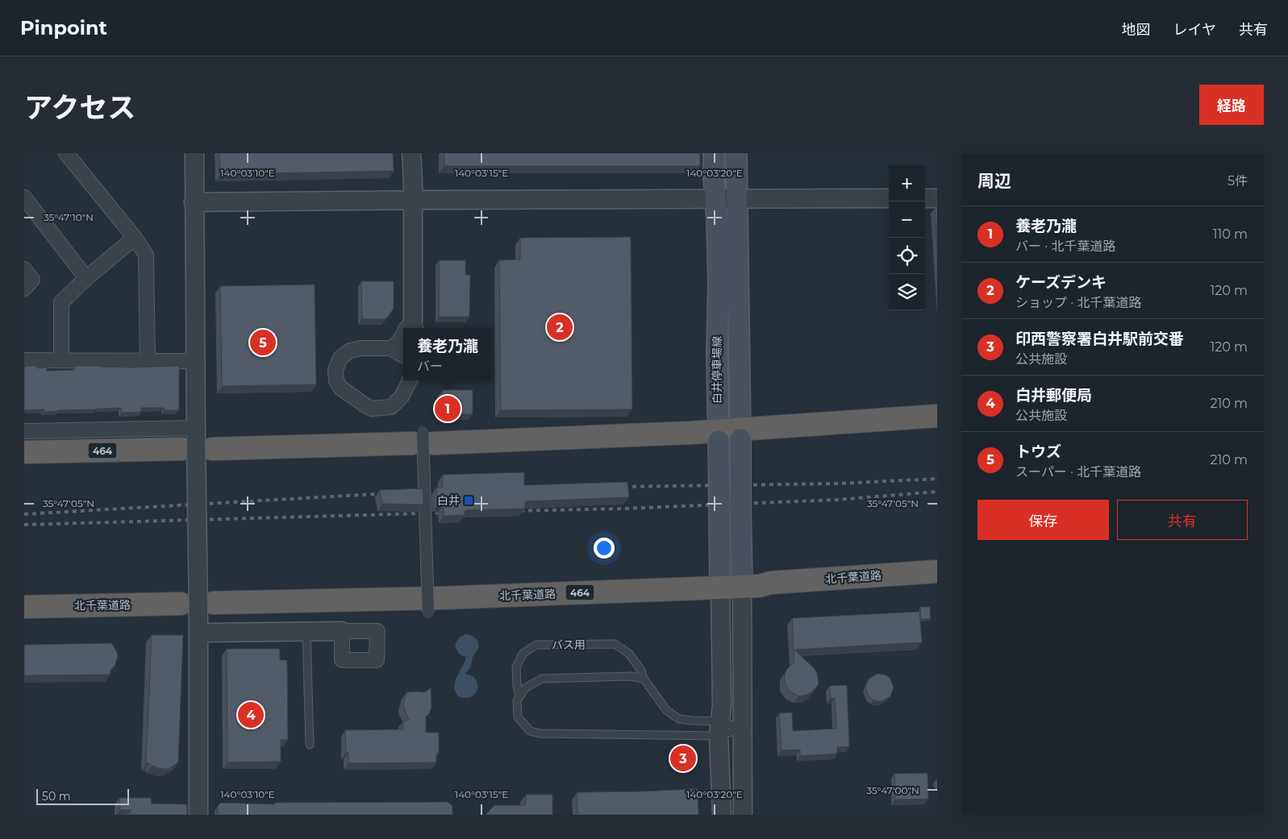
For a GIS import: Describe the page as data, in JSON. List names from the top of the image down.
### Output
{
  "streets": {
    "highway": ["464", "北千葉道路"],
    "main road": ["白井停車場線"],
    "lane": ["バス用"]
  },
  "crossings": [
    ["白井停車場線", "464"],
    ["白井停車場線", "北千葉道路"]
  ],
  "places": {
    "transit": ["白井"]
  },
  "scale_bar": "50 m",
  "page": {
    "header": "Pinpoint",
    "nav": ["地図", "レイヤ", "共有"],
    "title": "アクセス",
    "buttons": [
      "経路",
      ["保存", "共有"]
    ],
    "heading": ["周辺", "5件"],
    "map_buttons": ["+", "−"],
    "list": [
      {
        "mark": "1",
        "name": "養老乃瀧",
        "note": "バー · 北千葉道路",
        "value": "110 m"
      },
      {
        "mark": "2",
        "name": "ケーズデンキ",
        "note": "ショップ · 北千葉道路",
        "value": "120 m"
      },
      {
        "mark": "3",
        "name": "印西警察署白井駅前交番",
        "note": "公共施設",
        "value": "120 m"
      },
      {
        "mark": "4",
        "name": "白井郵便局",
        "note": "公共施設",
        "value": "210 m"
      },
      {
        "mark": "5",
        "name": "トウズ",
        "note": "スーパー · 北千葉道路",
        "value": "210 m"
      }
    ],
    "pins": [
      "2",
      "5",
      "1",
      "4",
      "3"
    ],
    "popup": ["養老乃瀧", "バー"],
    "scale": "50 m"
  },
  "coordinates": [
    "140°03'10\"E",
    "140°03'15\"E",
    "140°03'20\"E",
    "35°47'10\"N",
    "35°47'05\"N",
    "35°47'00\"N"
  ]
}
